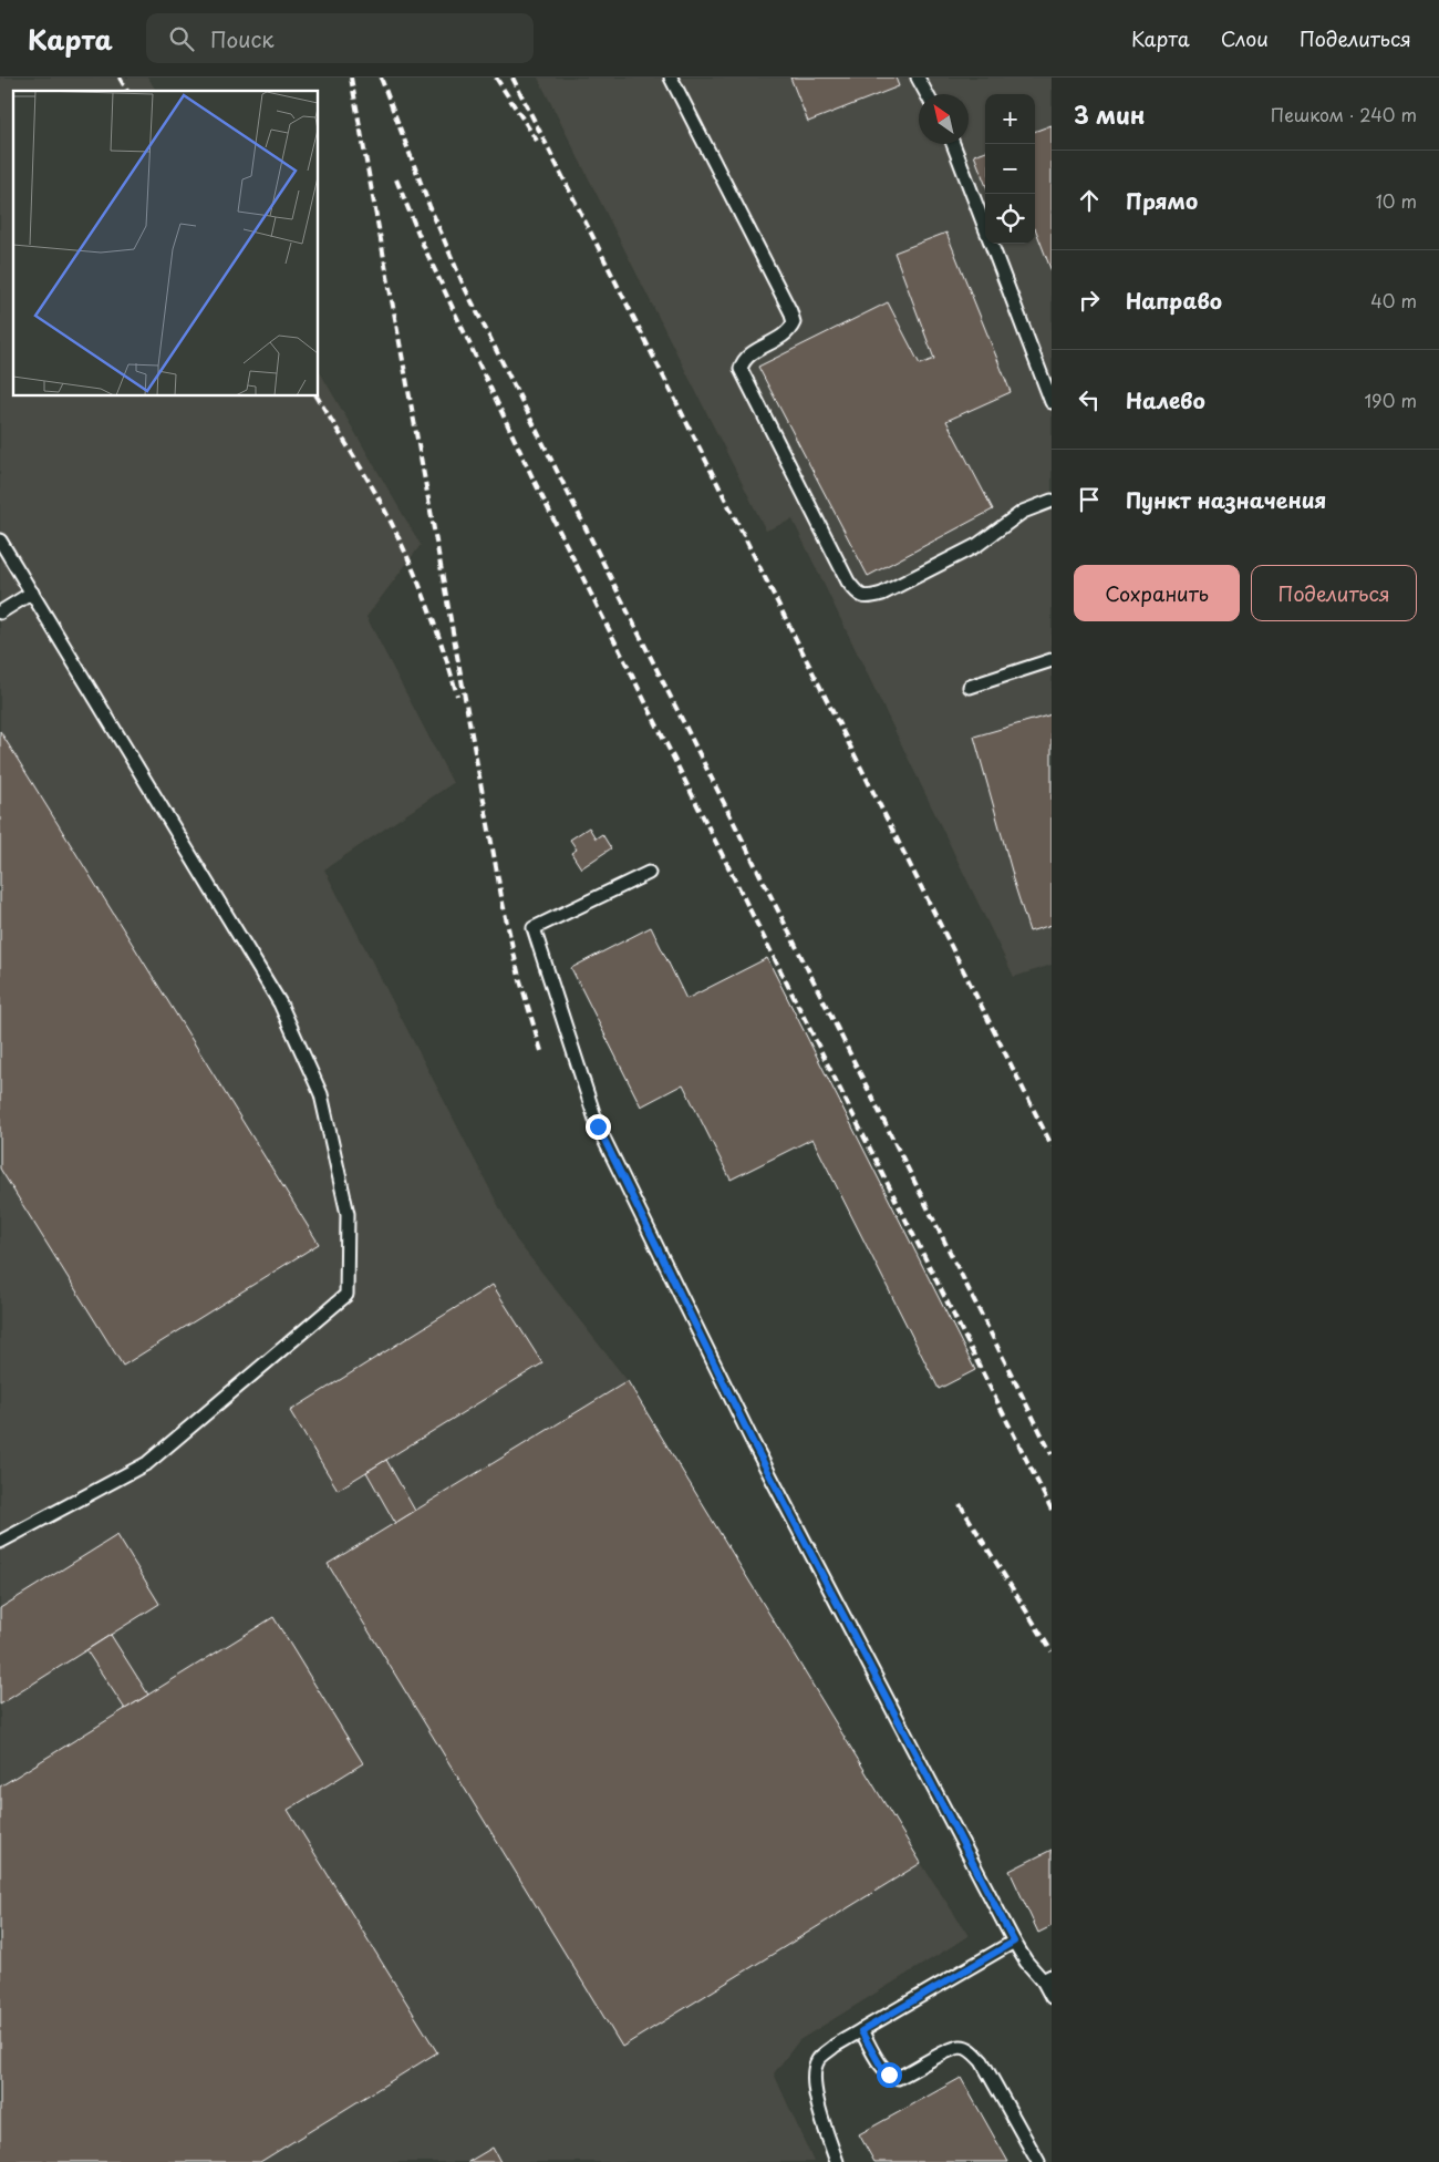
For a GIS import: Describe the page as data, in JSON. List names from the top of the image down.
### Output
{
  "north": "top left",
  "page": {
    "header": "Карта",
    "search": "Поиск",
    "nav": ["Карта", "Слои", "Поделиться"],
    "heading": ["3 мин", "Пешком · 240 m"],
    "map_buttons": ["+", "−"],
    "list": [
      ["Прямо", "10 m"],
      ["Направо", "40 m"],
      ["Налево", "190 m"],
      "Пункт назначения"
    ],
    "buttons": ["Сохранить", "Поделиться"]
  }
}
